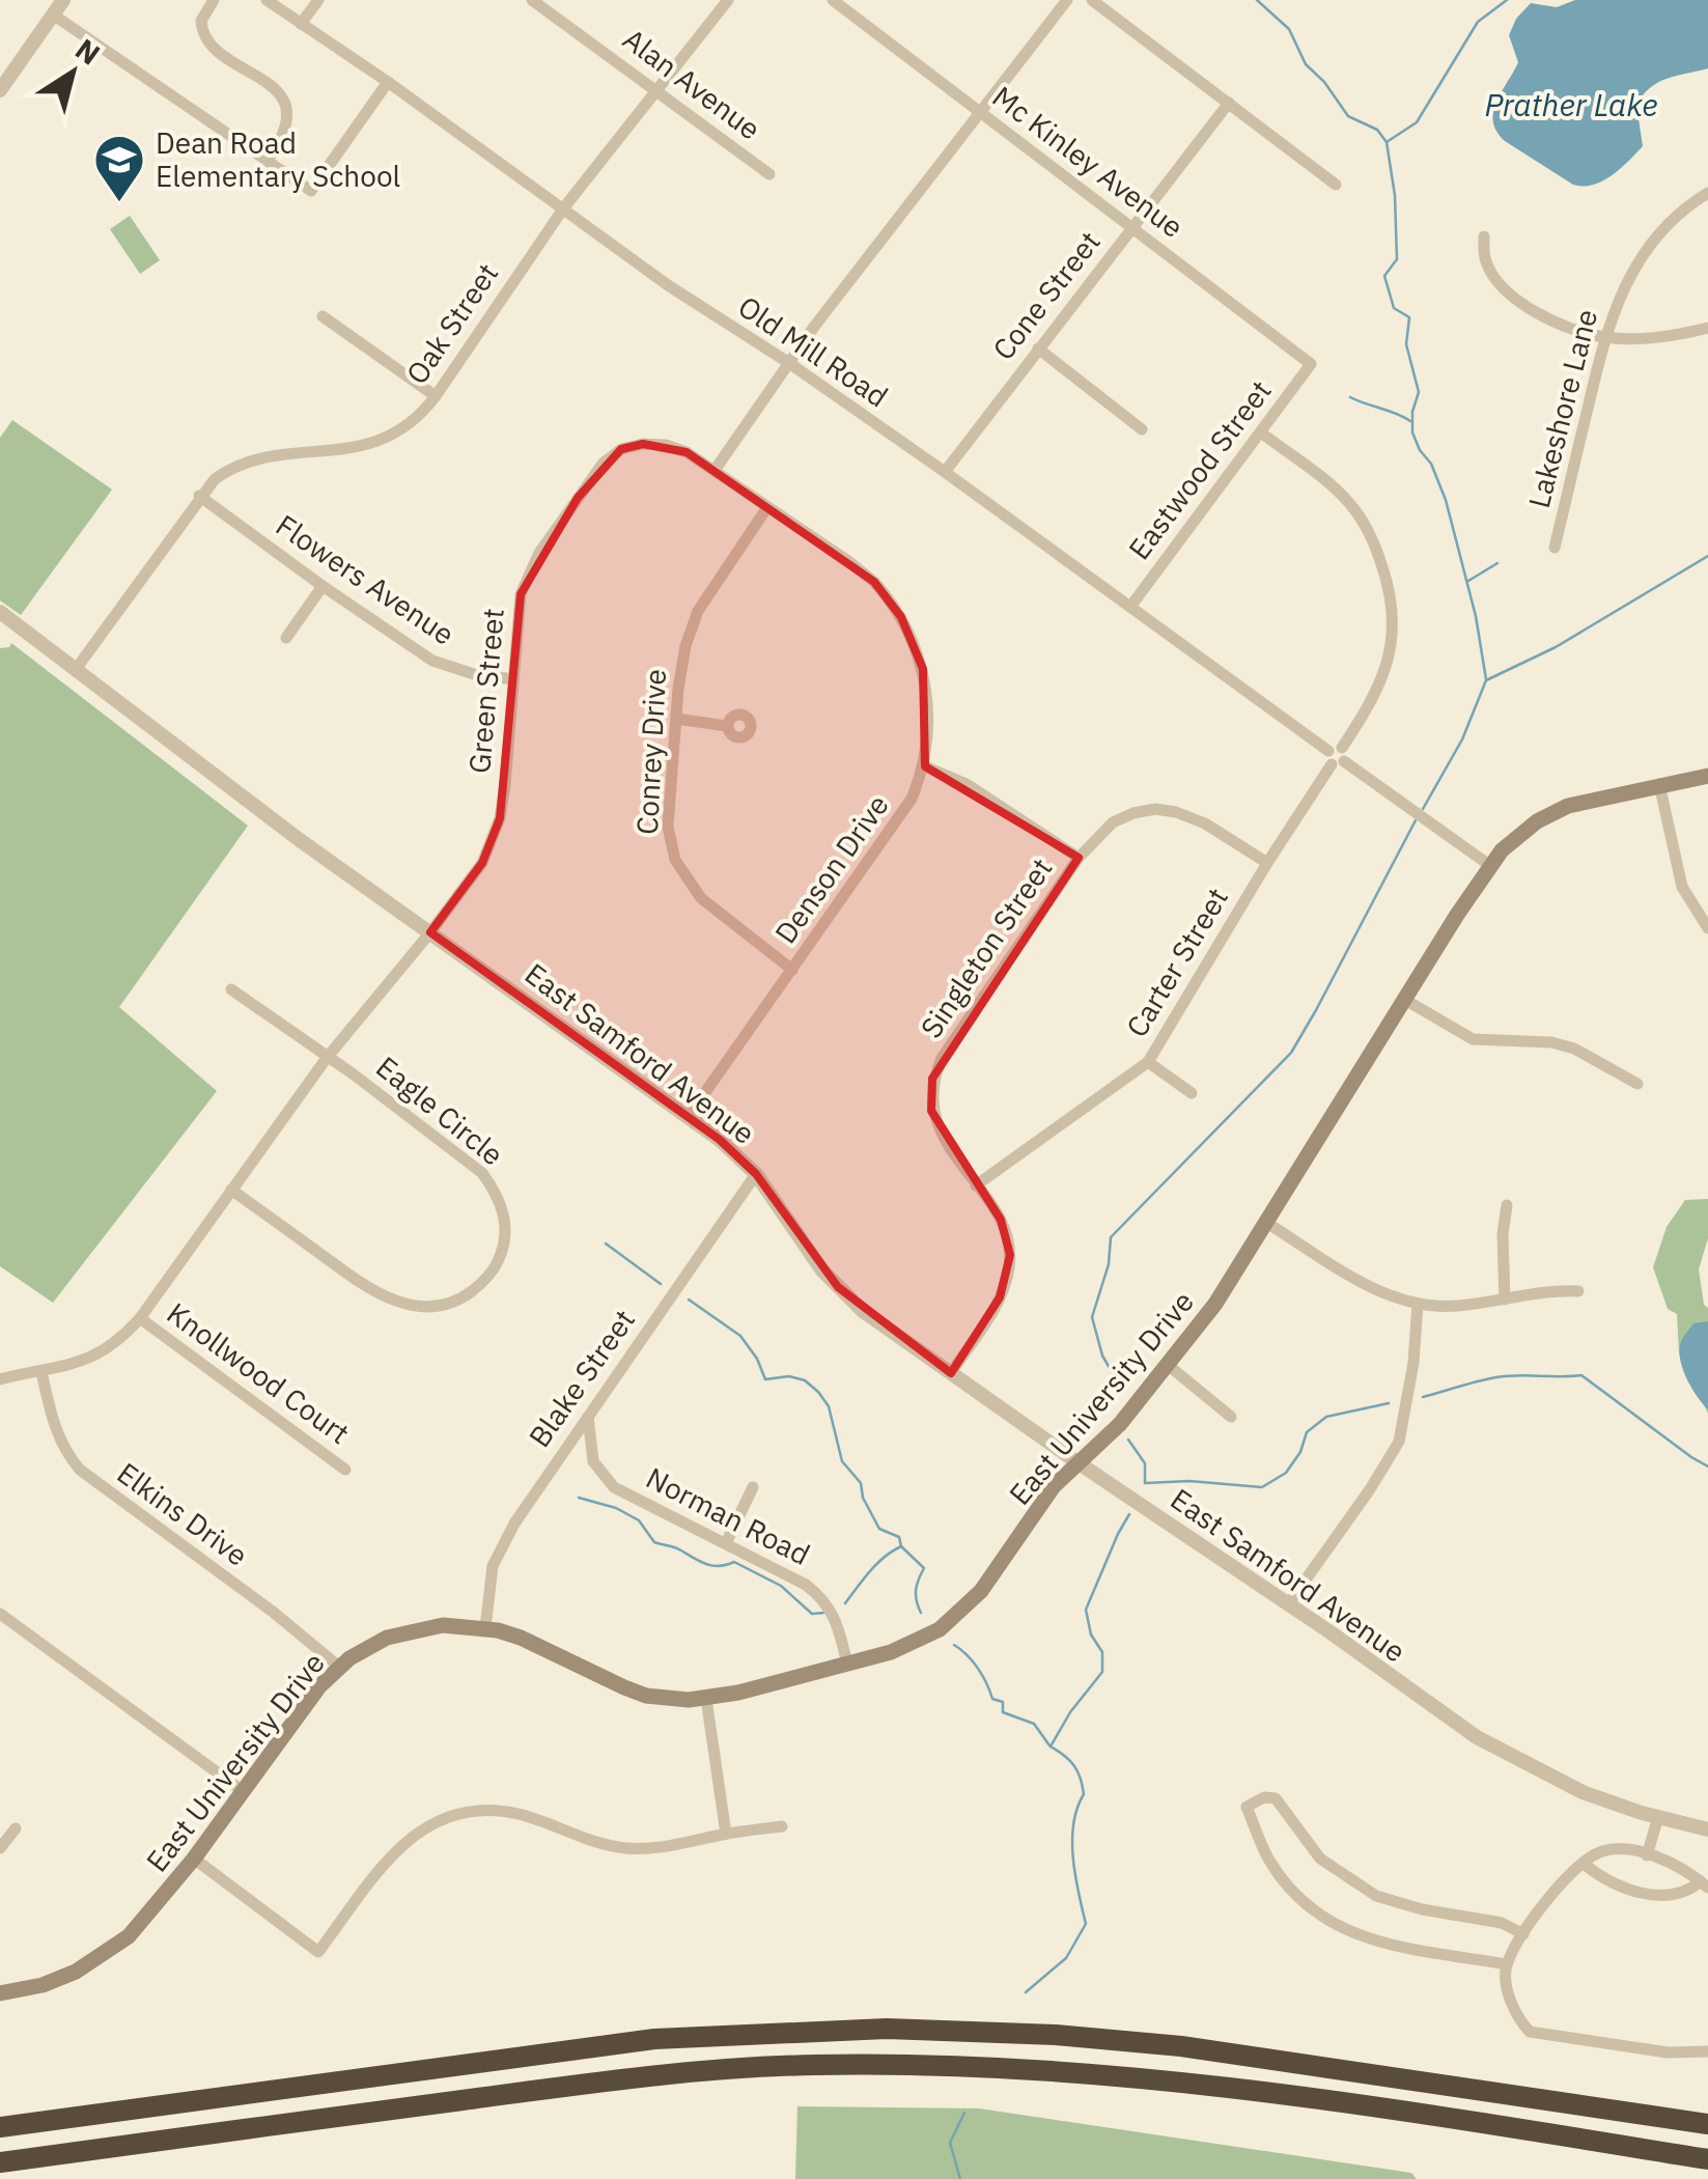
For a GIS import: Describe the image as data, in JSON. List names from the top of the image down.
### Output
{
  "streets": {
    "main road": ["East University Drive"],
    "street": [
      "Alan Avenue",
      "Mc Kinley Avenue",
      "Cone Street",
      "Oak Street",
      "Old Mill Road",
      "Lakeshore Lane",
      "Eastwood Street",
      "Flowers Avenue",
      "Green Street",
      "Conrey Drive",
      "Denson Drive",
      "Singleton Street",
      "Carter Street",
      "East Samford Avenue",
      "Eagle Circle",
      "Knollwood Court",
      "Blake Street",
      "Elkins Drive",
      "Norman Road"
    ]
  },
  "crossings": [
    ["Alan Avenue", "Oak Street"],
    ["Mc Kinley Avenue", "Cone Street"],
    ["Mc Kinley Avenue", "Eastwood Street"],
    ["Cone Street", "Old Mill Road"],
    ["Oak Street", "Old Mill Road"],
    ["Oak Street", "Flowers Avenue"],
    ["Oak Street", "East Samford Avenue"],
    ["Old Mill Road", "Eastwood Street"],
    ["Old Mill Road", "Carter Street"],
    ["Old Mill Road", "East University Drive"],
    ["Eastwood Street", "Carter Street"],
    ["Flowers Avenue", "Green Street"],
    ["Green Street", "Denson Drive"],
    ["Green Street", "East Samford Avenue"],
    ["Green Street", "Eagle Circle"],
    ["Green Street", "Knollwood Court"],
    ["Green Street", "Elkins Drive"],
    ["Conrey Drive", "Denson Drive"],
    ["Denson Drive", "East Samford Avenue"],
    ["Singleton Street", "Carter Street"],
    ["Singleton Street", "East Samford Avenue"],
    ["East Samford Avenue", "Blake Street"],
    ["East Samford Avenue", "East University Drive"],
    ["Blake Street", "East University Drive"],
    ["Blake Street", "Norman Road"],
    ["East University Drive", "Elkins Drive"],
    ["East University Drive", "Norman Road"]
  ],
  "water": ["Prather Lake"],
  "places": {
    "school or university": ["Dean Road Elementary School"]
  },
  "north": "top right"
}
